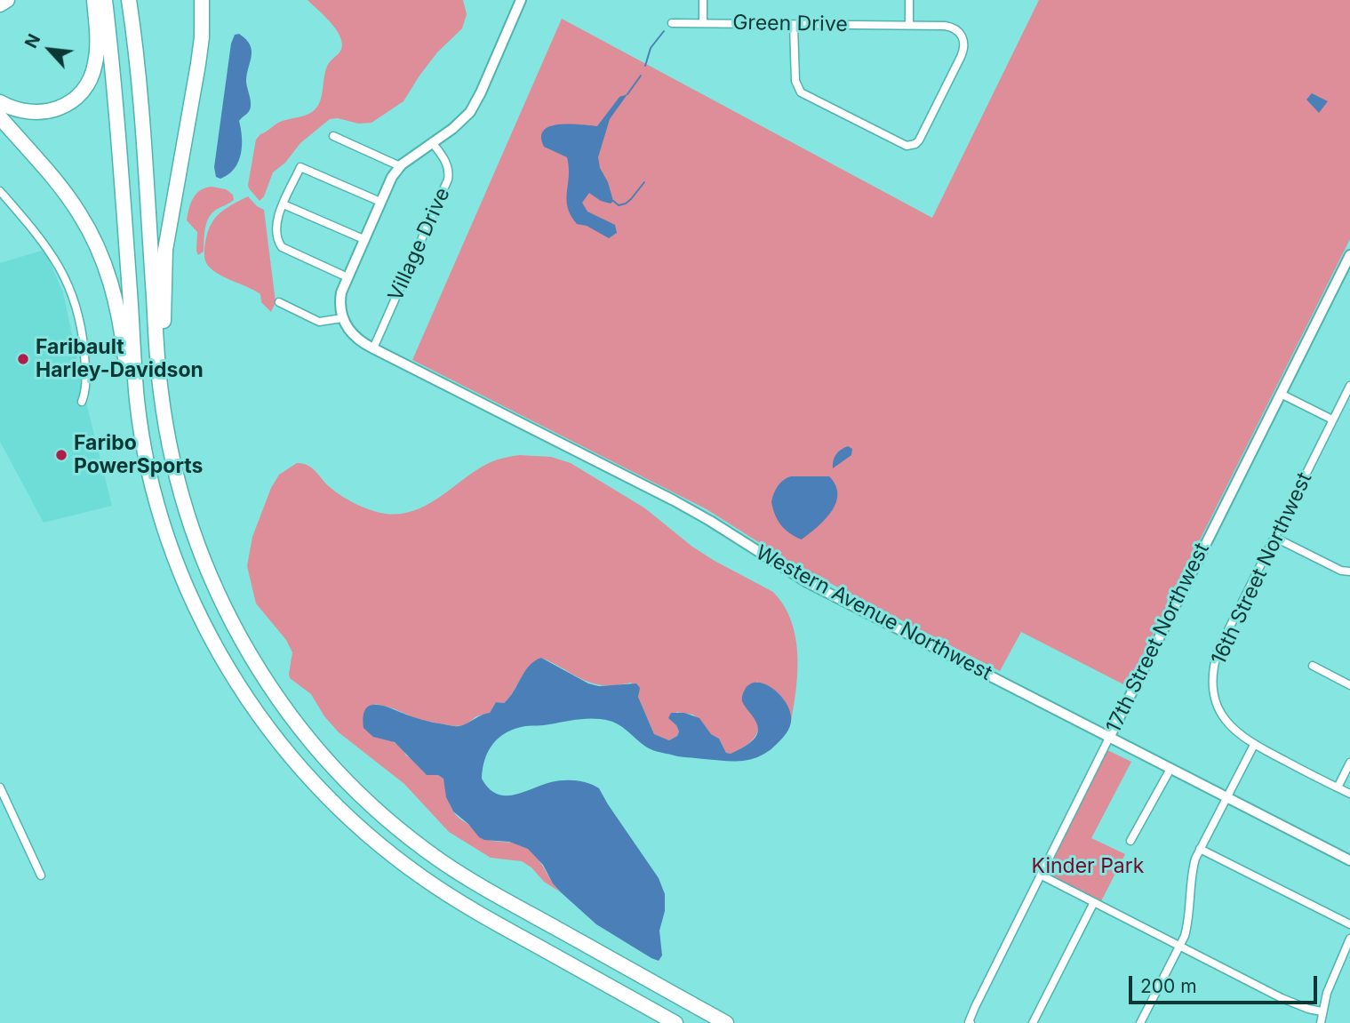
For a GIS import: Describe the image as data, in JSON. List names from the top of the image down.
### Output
{
  "streets": {
    "street": [
      "Green Drive",
      "Village Drive",
      "16th Street Northwest",
      "Western Avenue Northwest",
      "17th Street Northwest"
    ]
  },
  "crossings": [
    ["Village Drive", "Western Avenue Northwest"],
    ["Western Avenue Northwest", "17th Street Northwest"]
  ],
  "parks": ["Kinder Park"],
  "places": ["Faribault Harley-Davidson", "Faribo PowerSports"],
  "scale_bar": "200 m",
  "north": "top left"
}
